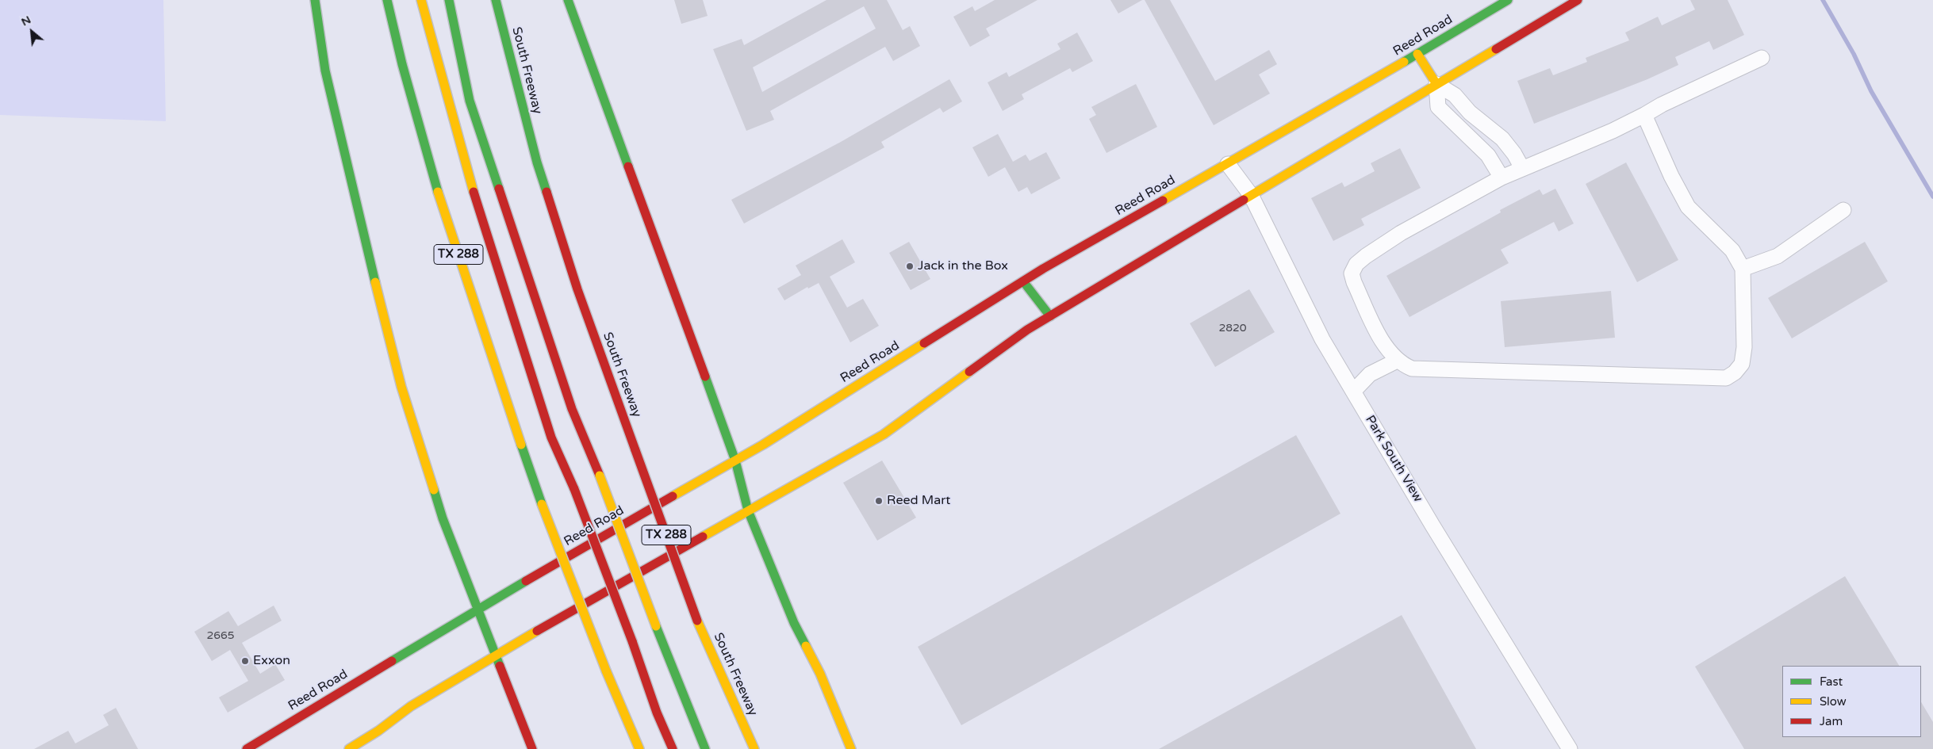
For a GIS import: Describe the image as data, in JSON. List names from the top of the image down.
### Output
{
  "streets": {
    "main road": ["Reed Road", "South Freeway", "TX 288"],
    "street": ["Park South View"]
  },
  "crossings": [
    ["Reed Road", "Park South View"]
  ],
  "places": ["Jack in the Box", "Reed Mart", "Exxon"],
  "house_numbers": ["2820", "2665"],
  "legend": ["Fast", "Slow", "Jam"],
  "north": "top left"
}
